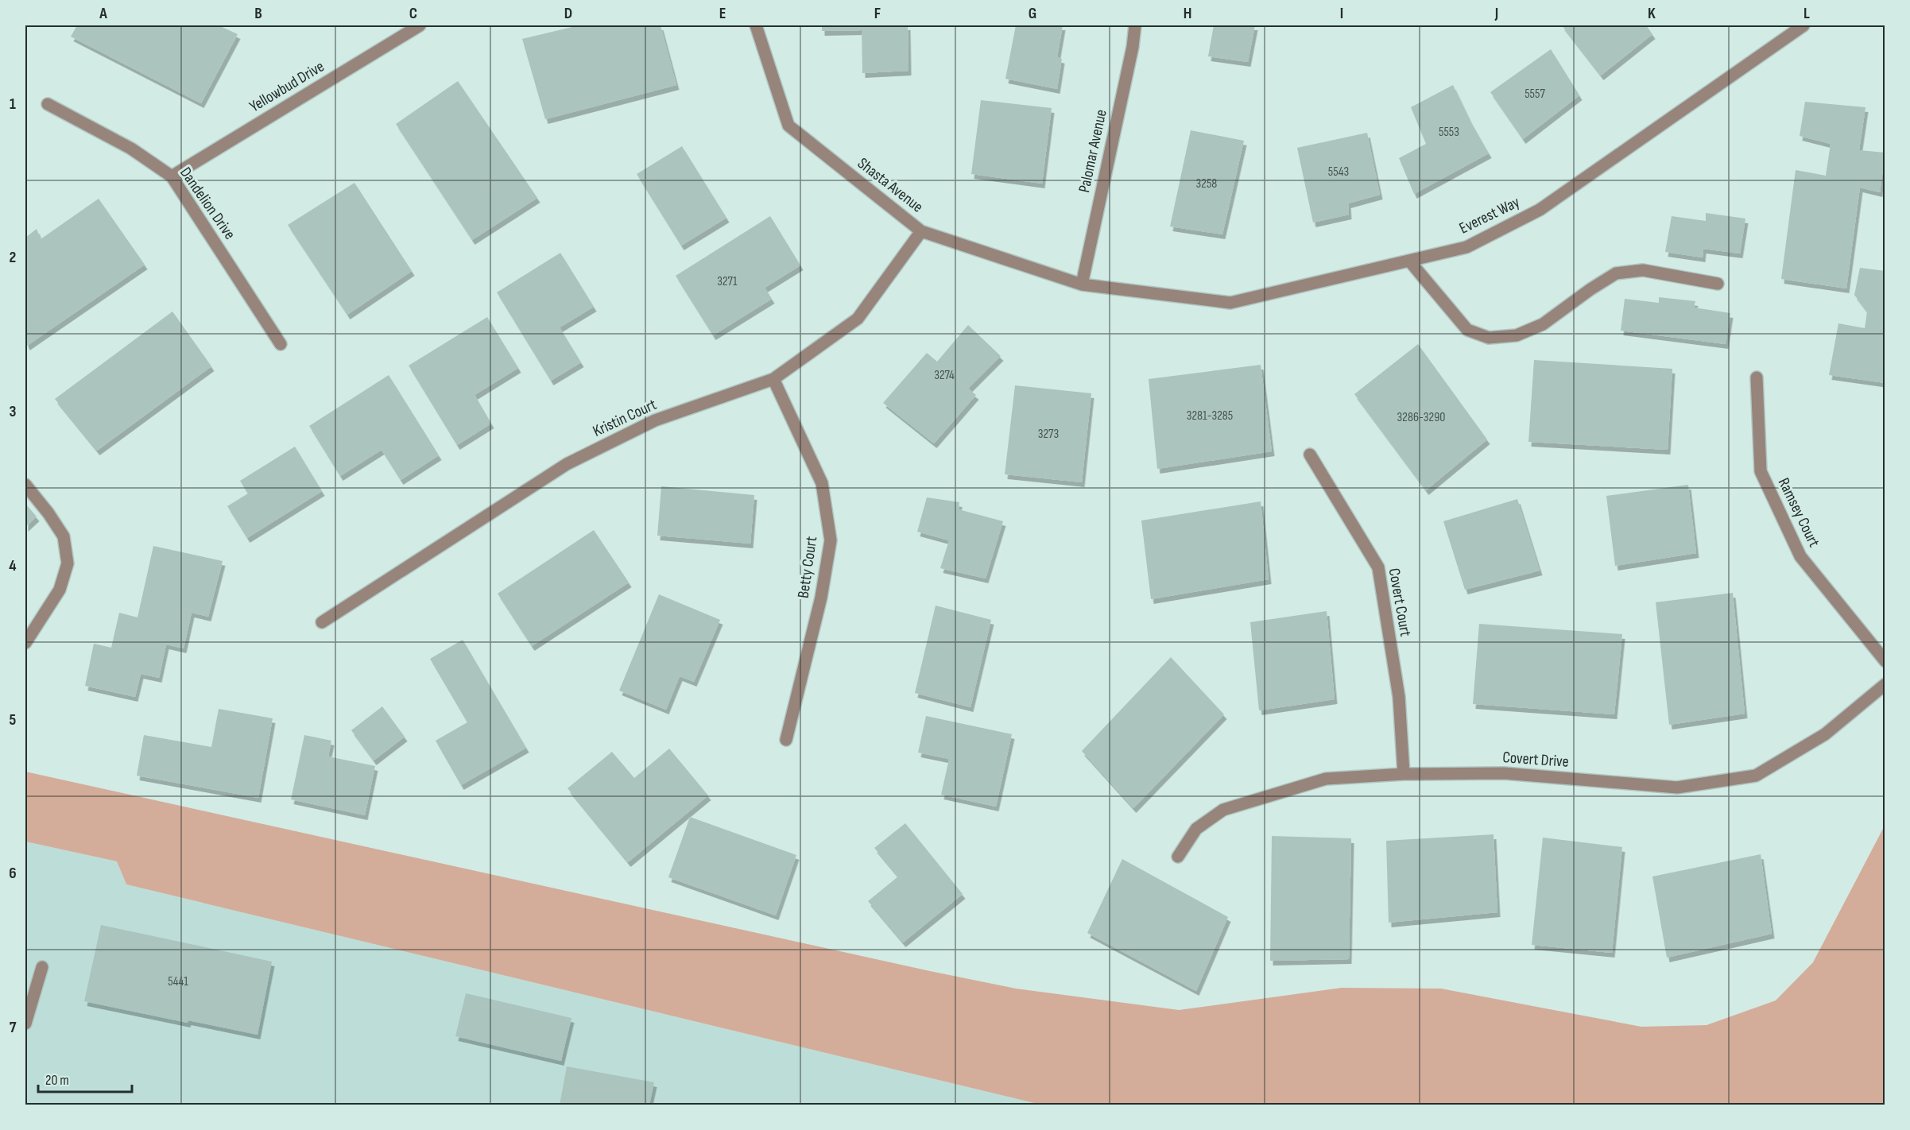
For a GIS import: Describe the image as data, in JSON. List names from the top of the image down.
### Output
{
  "streets": {
    "street": [
      "Yellowbud Drive",
      "Palomar Avenue",
      "Shasta Avenue",
      "Dandelion Drive",
      "Everest Way",
      "Kristin Court",
      "Ramsey Court",
      "Betty Court",
      "Covert Court",
      "Covert Drive"
    ]
  },
  "crossings": [
    ["Yellowbud Drive", "Dandelion Drive"],
    ["Palomar Avenue", "Shasta Avenue"],
    ["Palomar Avenue", "Everest Way"],
    ["Shasta Avenue", "Everest Way"],
    ["Shasta Avenue", "Kristin Court"],
    ["Kristin Court", "Betty Court"],
    ["Covert Court", "Covert Drive"]
  ],
  "house_numbers": [
    "5557",
    "5553",
    "5543",
    "3258",
    "3271",
    "3274",
    "3281-3285",
    "3286-3290",
    "3273",
    "5441"
  ],
  "scale_bar": "20 m",
  "grid": {
    "columns": [
      "A",
      "B",
      "C",
      "D",
      "E",
      "F",
      "G",
      "H",
      "I",
      "J",
      "K",
      "L"
    ],
    "rows": [
      "1",
      "2",
      "3",
      "4",
      "5",
      "6",
      "7"
    ]
  }
}
